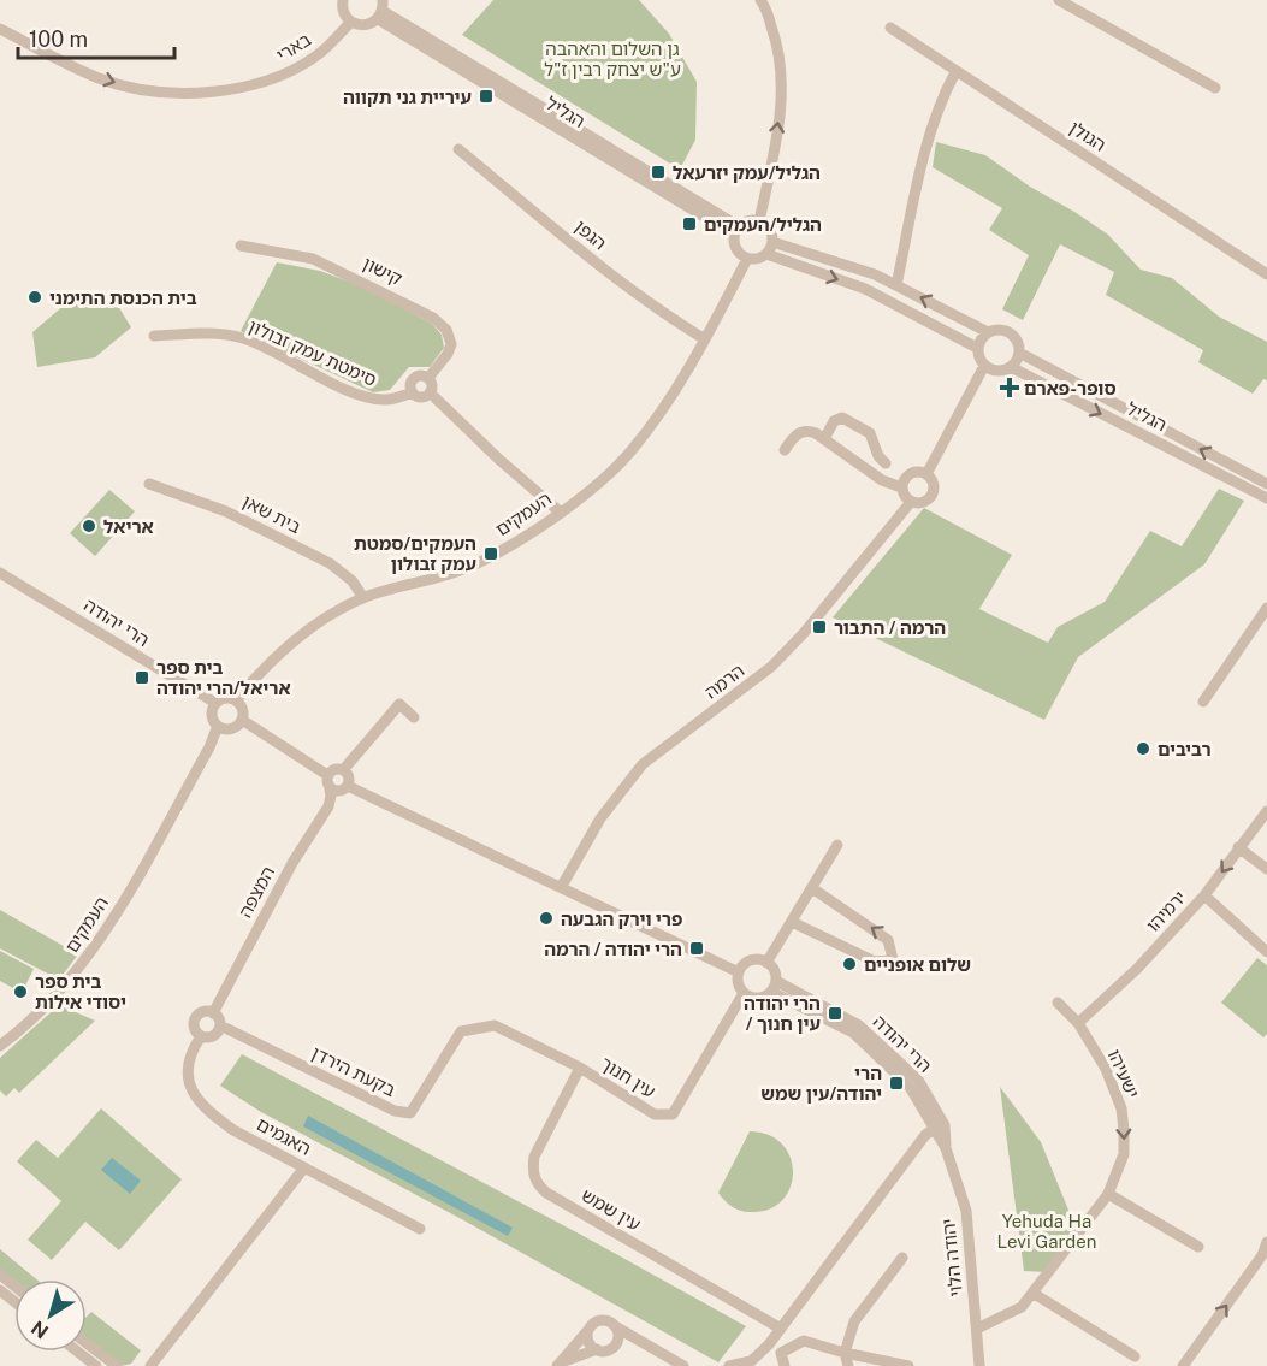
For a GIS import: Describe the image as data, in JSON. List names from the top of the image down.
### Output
{
  "streets": {
    "street": [
      "בארי",
      "הגליל",
      "הגולן",
      "הגפן",
      "קישון",
      "סימטת עמק זבולון",
      "בית שאן",
      "העמקים",
      "הרי יהודה",
      "הרמה",
      "המצפה",
      "ירמיהו",
      "בקעת הירדן",
      "ישעיהו",
      "עין חנוך",
      "האגמים",
      "עין שמש",
      "יהודה הלוי"
    ]
  },
  "crossings": [
    ["הגליל", "העמקים"],
    ["הגפן", "העמקים"],
    ["קישון", "סימטת עמק זבולון"],
    ["בית שאן", "העמקים"],
    ["העמקים", "הרי יהודה"],
    ["הרי יהודה", "עין חנוך"],
    ["הרי יהודה", "יהודה הלוי"],
    ["המצפה", "בקעת הירדן"],
    ["המצפה", "האגמים"],
    ["ירמיהו", "ישעיהו"],
    ["בקעת הירדן", "עין חנוך"],
    ["בקעת הירדן", "האגמים"],
    ["ישעיהו", "יהודה הלוי"],
    ["עין חנוך", "עין שמש"]
  ],
  "one_way": ["בארי", "ישעיהו"],
  "parks": ["גן השלום והאהבה ע\"ש יצחק רבין ז\"ל", "Yehuda Ha Levi Garden"],
  "places": {
    "transit": [
      "עיריית גני תקווה",
      "הגליל/עמק יזרעאל",
      "הגליל/העמקים",
      "העמקים/סמטת עמק זבולון",
      "הרמה / התבור",
      "בית ספר אריאל/הרי יהודה",
      "הרי יהודה / הרמה",
      "הרי יהודה / עין חנוך",
      "הרי יהודה/עין שמש"
    ],
    "other": [
      "בית הכנסת התימני",
      "אריאל",
      "רביבים",
      "פרי וירק הגבעה",
      "שלום אופניים",
      "בית ספר יסודי אילות"
    ],
    "health": ["סופר-פארם"]
  },
  "scale_bar": "100 m",
  "north": "bottom left"
}
